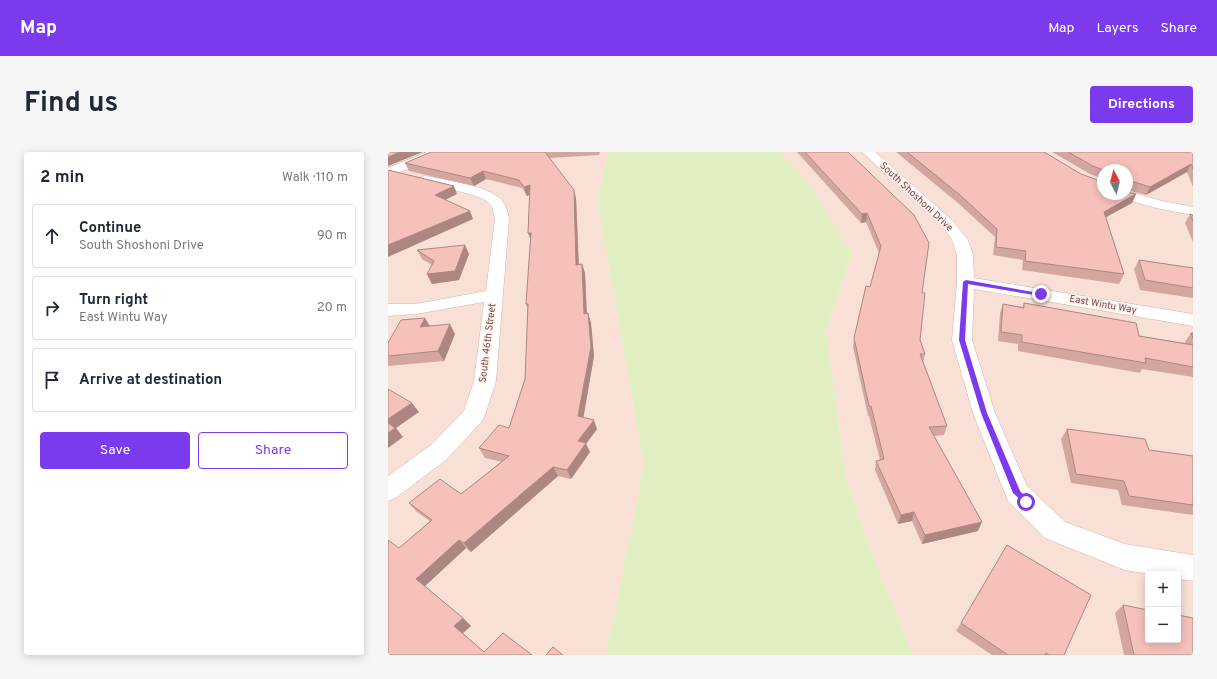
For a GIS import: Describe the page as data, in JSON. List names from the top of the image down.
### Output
{
  "streets": {
    "street": ["South Shoshoni Drive", "East Wintu Way", "South 46th Street"]
  },
  "crossings": [
    ["South Shoshoni Drive", "East Wintu Way"]
  ],
  "north": "top",
  "page": {
    "header": "Map",
    "nav": ["Map", "Layers", "Share"],
    "title": "Find us",
    "buttons": [
      "Directions",
      ["Save", "Share"]
    ],
    "heading": ["2 min", "Walk · 110 m"],
    "list": [
      ["Continue", "South Shoshoni Drive", "90 m"],
      ["Turn right", "East Wintu Way", "20 m"],
      "Arrive at destination"
    ],
    "map_buttons": ["+", "−"]
  }
}
